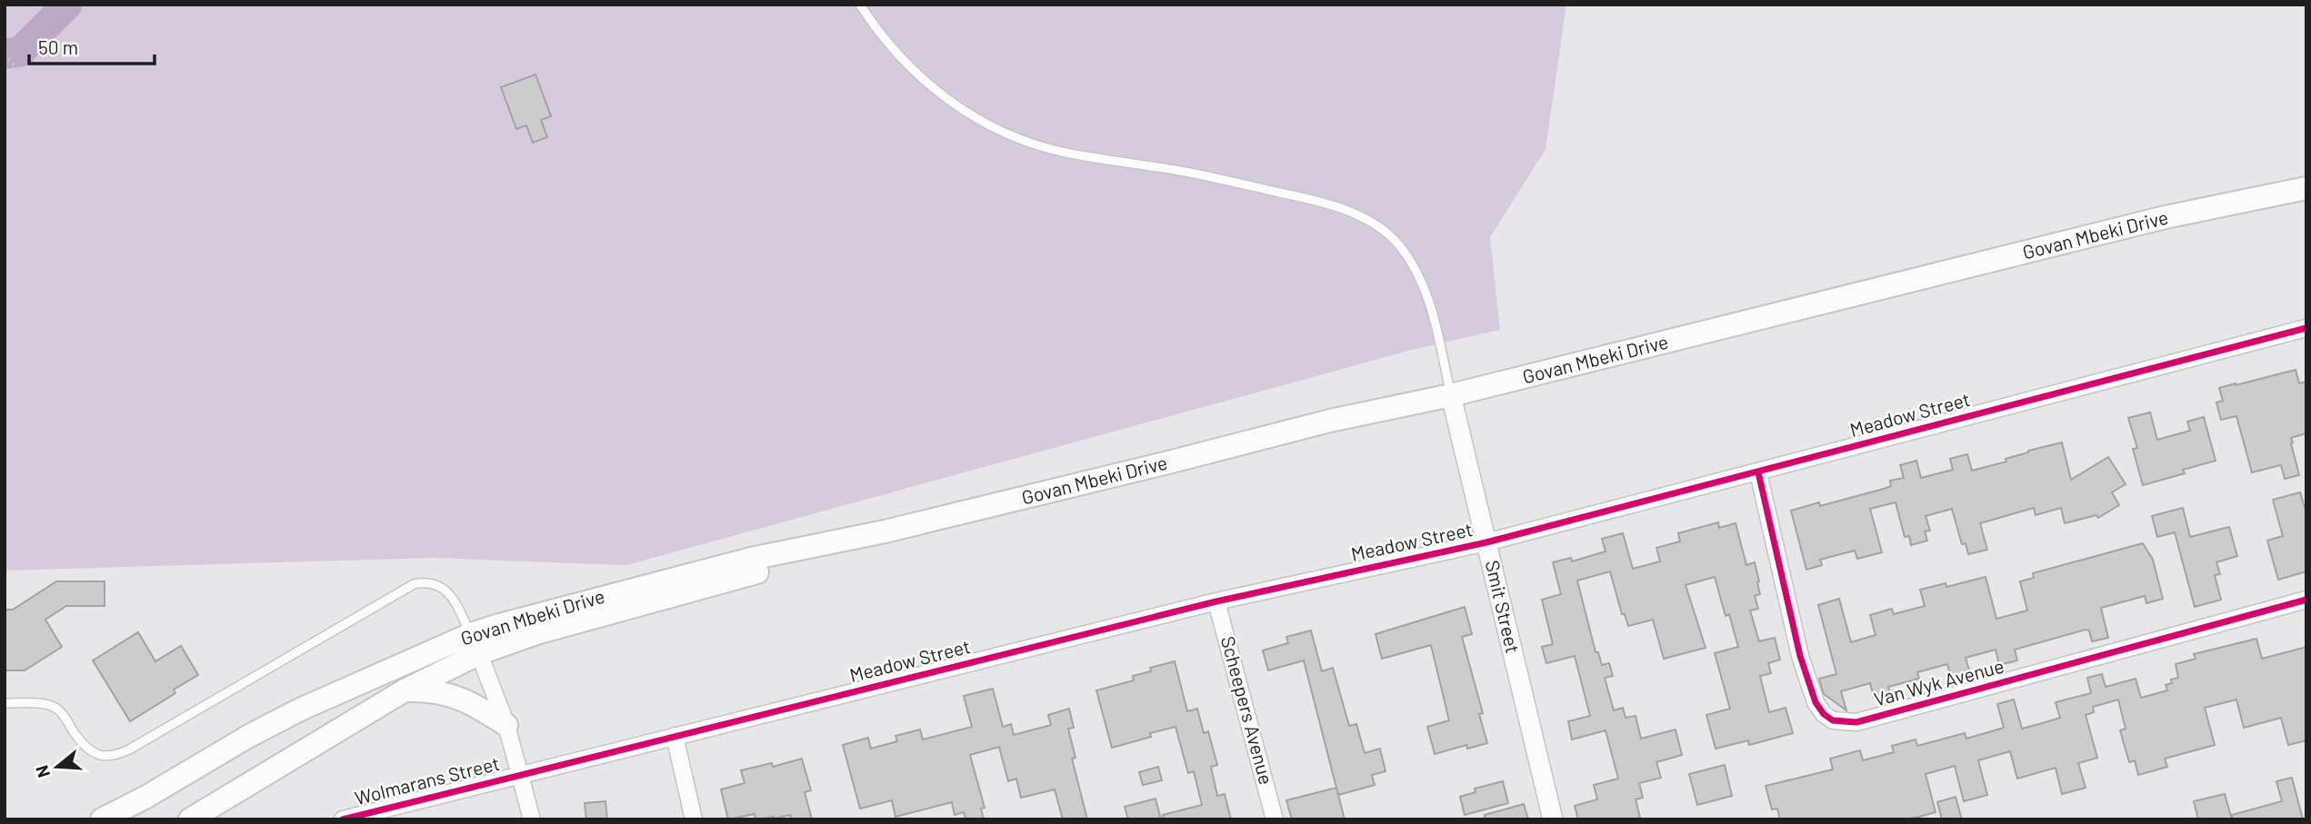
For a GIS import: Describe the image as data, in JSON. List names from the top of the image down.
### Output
{
  "streets": {
    "main road": ["Govan Mbeki Drive"],
    "street": [
      "Meadow Street",
      "Smit Street",
      "Van Wyk Avenue",
      "Scheepers Avenue",
      "Wolmarans Street"
    ]
  },
  "crossings": [
    ["Govan Mbeki Drive", "Smit Street"],
    ["Meadow Street", "Smit Street"],
    ["Meadow Street", "Van Wyk Avenue"],
    ["Meadow Street", "Scheepers Avenue"],
    ["Meadow Street", "Wolmarans Street"]
  ],
  "scale_bar": "50 m",
  "north": "left"
}
